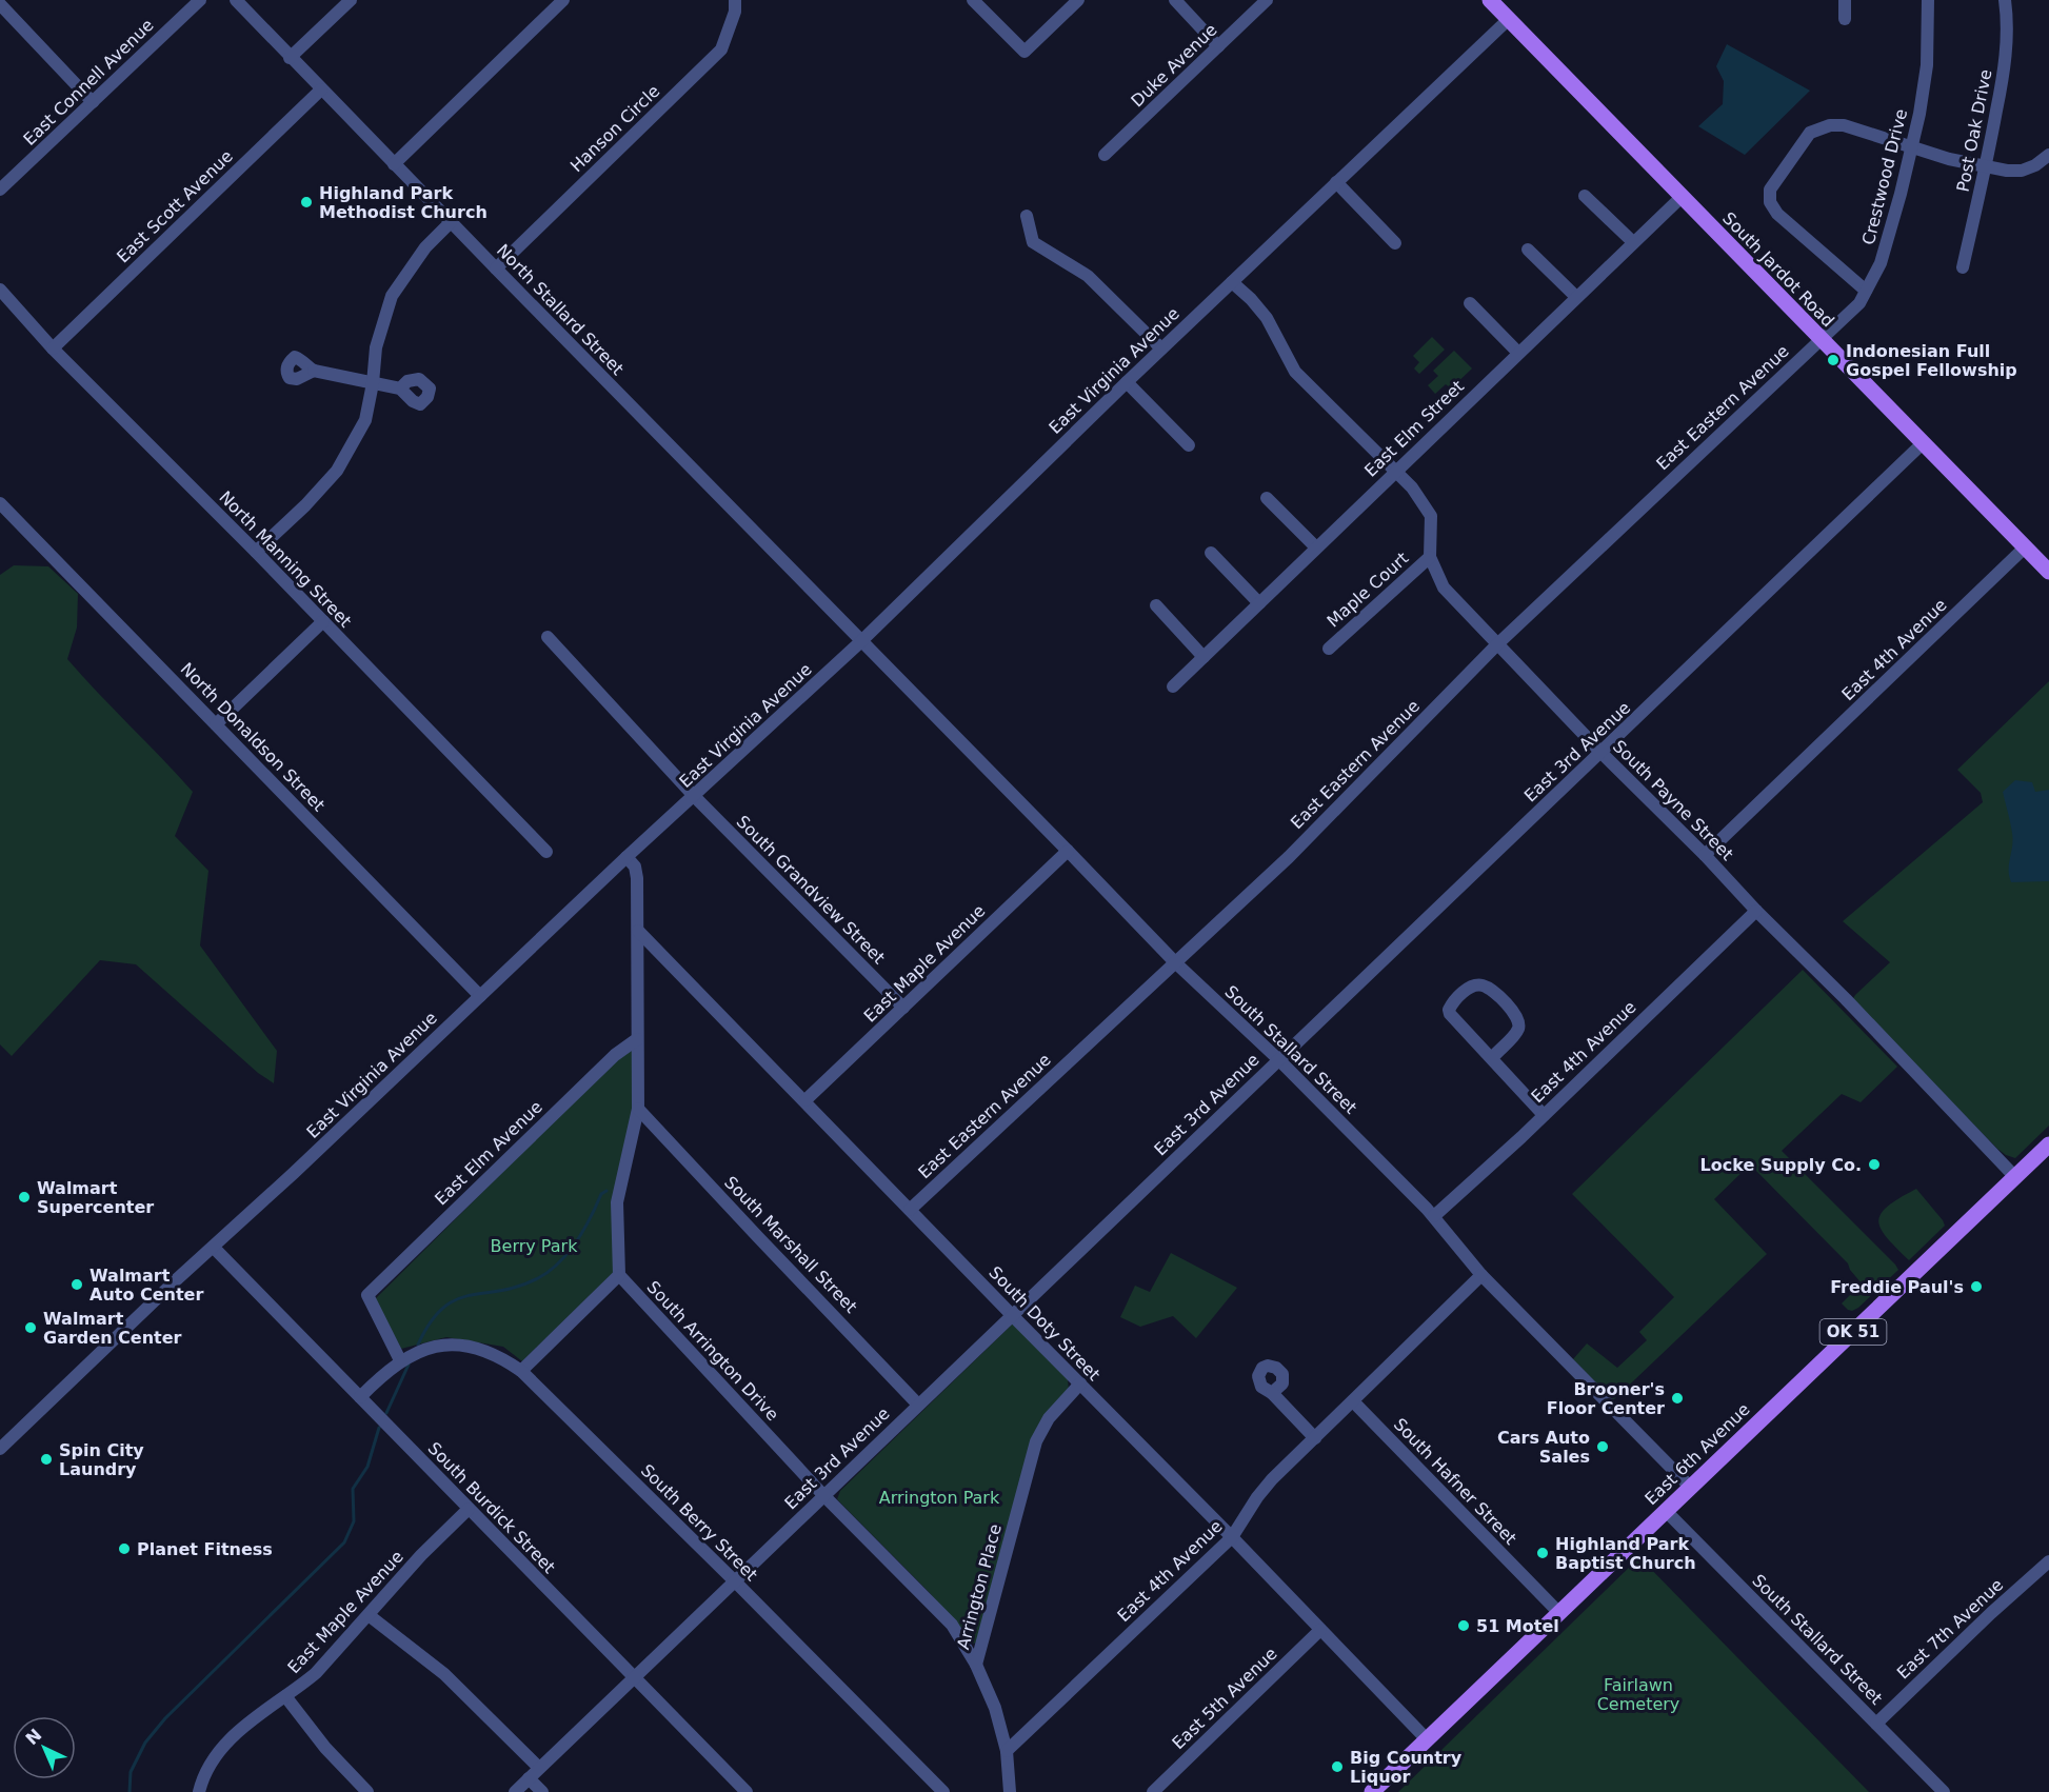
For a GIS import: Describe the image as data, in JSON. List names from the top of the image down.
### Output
{
  "streets": {
    "main road": ["South Jardot Road", "OK 51", "East 6th Avenue"],
    "street": [
      "Duke Avenue",
      "East Connell Avenue",
      "Hanson Circle",
      "Post Oak Drive",
      "Crestwood Drive",
      "East Scott Avenue",
      "North Stallard Street",
      "East Virginia Avenue",
      "East Eastern Avenue",
      "East Elm Street",
      "North Manning Street",
      "Maple Court",
      "East 4th Avenue",
      "North Donaldson Street",
      "East 3rd Avenue",
      "South Payne Street",
      "South Grandview Street",
      "East Maple Avenue",
      "South Stallard Street",
      "East Elm Avenue",
      "South Marshall Street",
      "South Doty Street",
      "South Arrington Drive",
      "South Hafner Street",
      "South Burdick Street",
      "South Berry Street",
      "Arrington Place",
      "East 7th Avenue",
      "East 5th Avenue"
    ]
  },
  "crossings": [
    ["Hanson Circle", "North Stallard Street"],
    ["Crestwood Drive", "South Jardot Road"],
    ["Crestwood Drive", "East Eastern Avenue"],
    ["East Scott Avenue", "North Stallard Street"],
    ["East Scott Avenue", "North Manning Street"],
    ["South Jardot Road", "East Virginia Avenue"],
    ["South Jardot Road", "East Eastern Avenue"],
    ["South Jardot Road", "East Elm Street"],
    ["South Jardot Road", "East 4th Avenue"],
    ["South Jardot Road", "East 3rd Avenue"],
    ["North Stallard Street", "East Virginia Avenue"],
    ["North Stallard Street", "South Stallard Street"],
    ["East Virginia Avenue", "North Donaldson Street"],
    ["East Virginia Avenue", "South Payne Street"],
    ["East Virginia Avenue", "South Grandview Street"],
    ["East Virginia Avenue", "South Stallard Street"],
    ["East Virginia Avenue", "South Burdick Street"],
    ["East Eastern Avenue", "South Payne Street"],
    ["East Eastern Avenue", "South Stallard Street"],
    ["East Eastern Avenue", "South Doty Street"],
    ["East Elm Street", "South Payne Street"],
    ["Maple Court", "South Payne Street"],
    ["East 4th Avenue", "South Payne Street"],
    ["East 4th Avenue", "South Stallard Street"],
    ["East 4th Avenue", "South Doty Street"],
    ["East 4th Avenue", "South Arrington Drive"],
    ["East 4th Avenue", "South Hafner Street"],
    ["East 3rd Avenue", "South Payne Street"],
    ["East 3rd Avenue", "South Stallard Street"],
    ["East 3rd Avenue", "South Marshall Street"],
    ["East 3rd Avenue", "South Doty Street"],
    ["East 3rd Avenue", "South Arrington Drive"],
    ["East 3rd Avenue", "South Burdick Street"],
    ["East 3rd Avenue", "South Berry Street"],
    ["South Payne Street", "East 6th Avenue"],
    ["South Grandview Street", "East Maple Avenue"],
    ["East Maple Avenue", "South Stallard Street"],
    ["East Maple Avenue", "South Doty Street"],
    ["East Maple Avenue", "South Burdick Street"],
    ["South Stallard Street", "East 6th Avenue"],
    ["South Stallard Street", "East 7th Avenue"],
    ["East Elm Avenue", "South Berry Street"],
    ["South Doty Street", "East 6th Avenue"],
    ["South Doty Street", "Arrington Place"],
    ["South Doty Street", "East 5th Avenue"],
    ["South Arrington Drive", "Arrington Place"],
    ["East 6th Avenue", "South Hafner Street"],
    ["South Burdick Street", "South Berry Street"]
  ],
  "parks": ["Berry Park", "Arrington Park", "Fairlawn Cemetery"],
  "places": [
    "Highland Park Methodist Church",
    "Indonesian Full Gospel Fellowship",
    "Locke Supply Co.",
    "Walmart Supercenter",
    "Walmart Auto Center",
    "Freddie Paul's",
    "Walmart Garden Center",
    "Brooner's Floor Center",
    "Cars Auto Sales",
    "Spin City Laundry",
    "Planet Fitness",
    "Highland Park Baptist Church",
    "51 Motel",
    "Big Country Liquor"
  ],
  "north": "top left"
}
